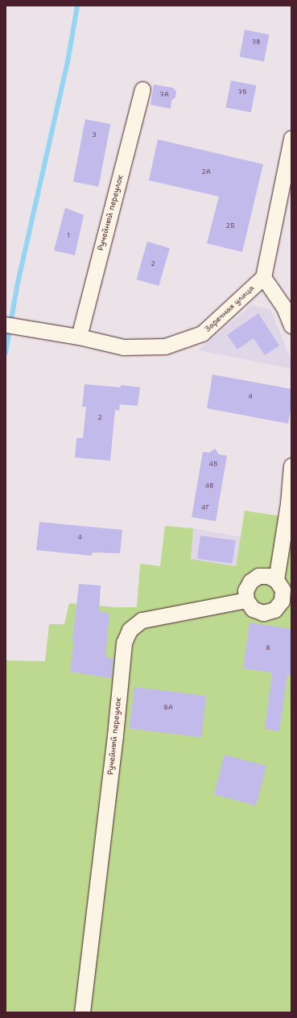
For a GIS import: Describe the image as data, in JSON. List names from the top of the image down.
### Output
{
  "streets": {
    "street": ["Ручейный переулок", "Заречная улица"]
  },
  "crossings": [
    ["Ручейный переулок", "Заречная улица"]
  ],
  "house_numbers": [
    "7В",
    "7Б",
    "7А",
    "3",
    "2А",
    "2Б",
    "1",
    "2",
    "4",
    "2",
    "4Б",
    "4В",
    "4Г",
    "4",
    "8",
    "8А"
  ]
}
